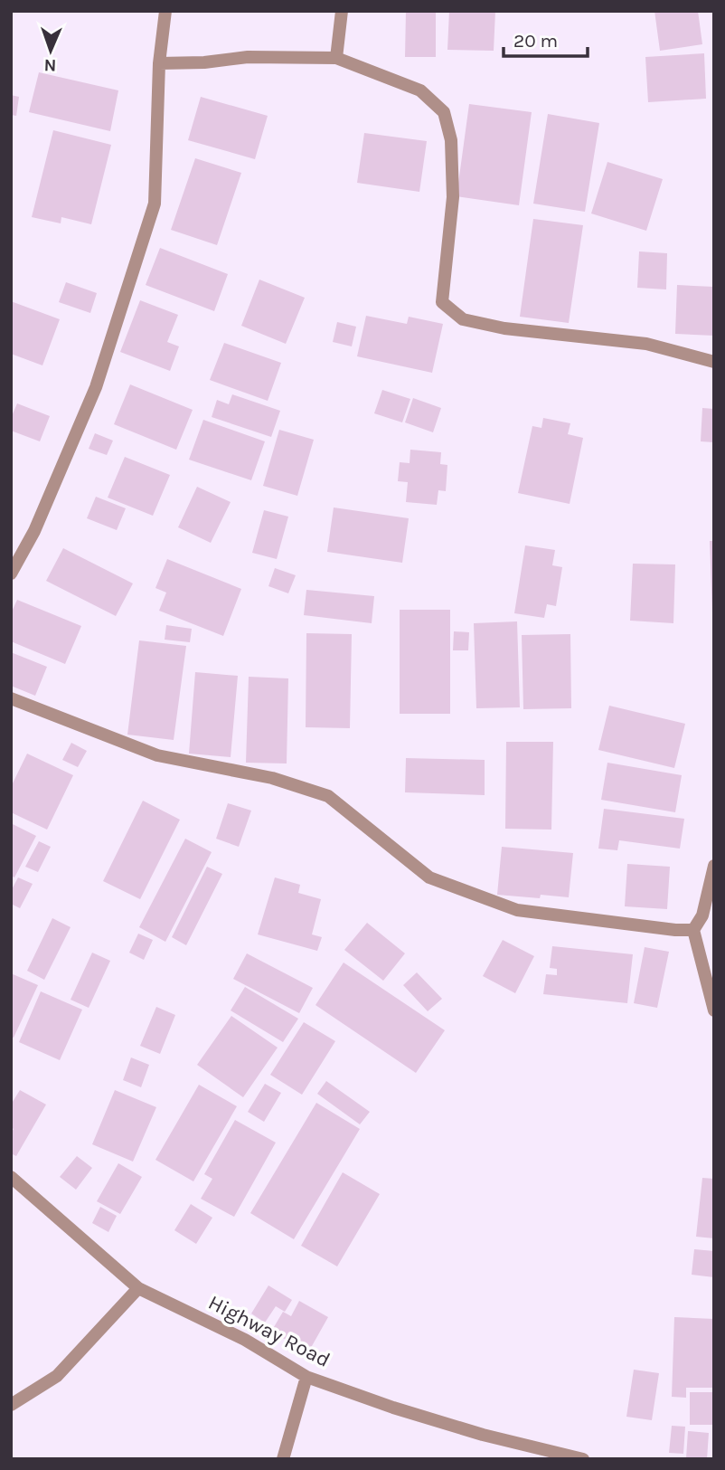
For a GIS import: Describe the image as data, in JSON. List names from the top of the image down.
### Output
{
  "streets": {
    "street": ["Highway Road"]
  },
  "scale_bar": "20 m",
  "north": "bottom"
}
